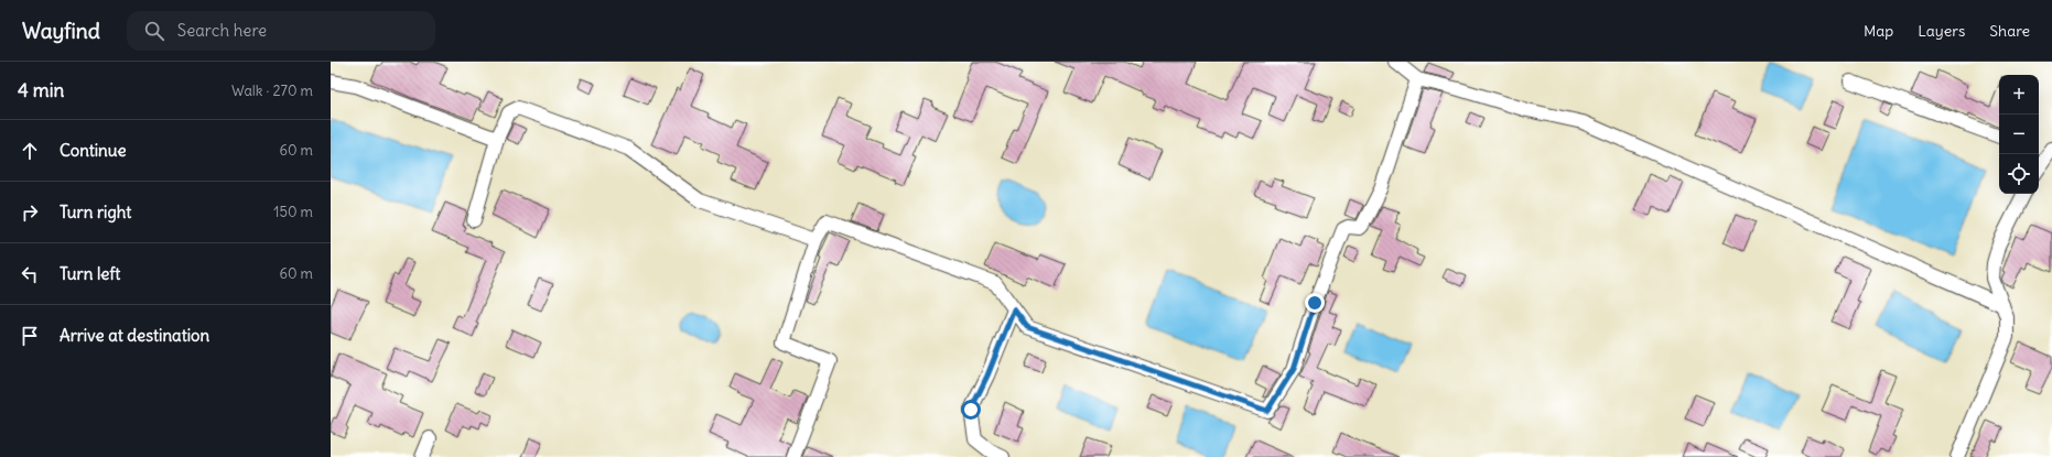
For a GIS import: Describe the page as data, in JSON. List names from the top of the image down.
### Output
{
  "page": {
    "header": "Wayfind",
    "search": "Search here",
    "nav": ["Map", "Layers", "Share"],
    "heading": ["4 min", "Walk · 270 m"],
    "map_buttons": ["+", "−"],
    "list": [
      ["Continue", "60 m"],
      ["Turn right", "150 m"],
      ["Turn left", "60 m"],
      "Arrive at destination"
    ]
  }
}
